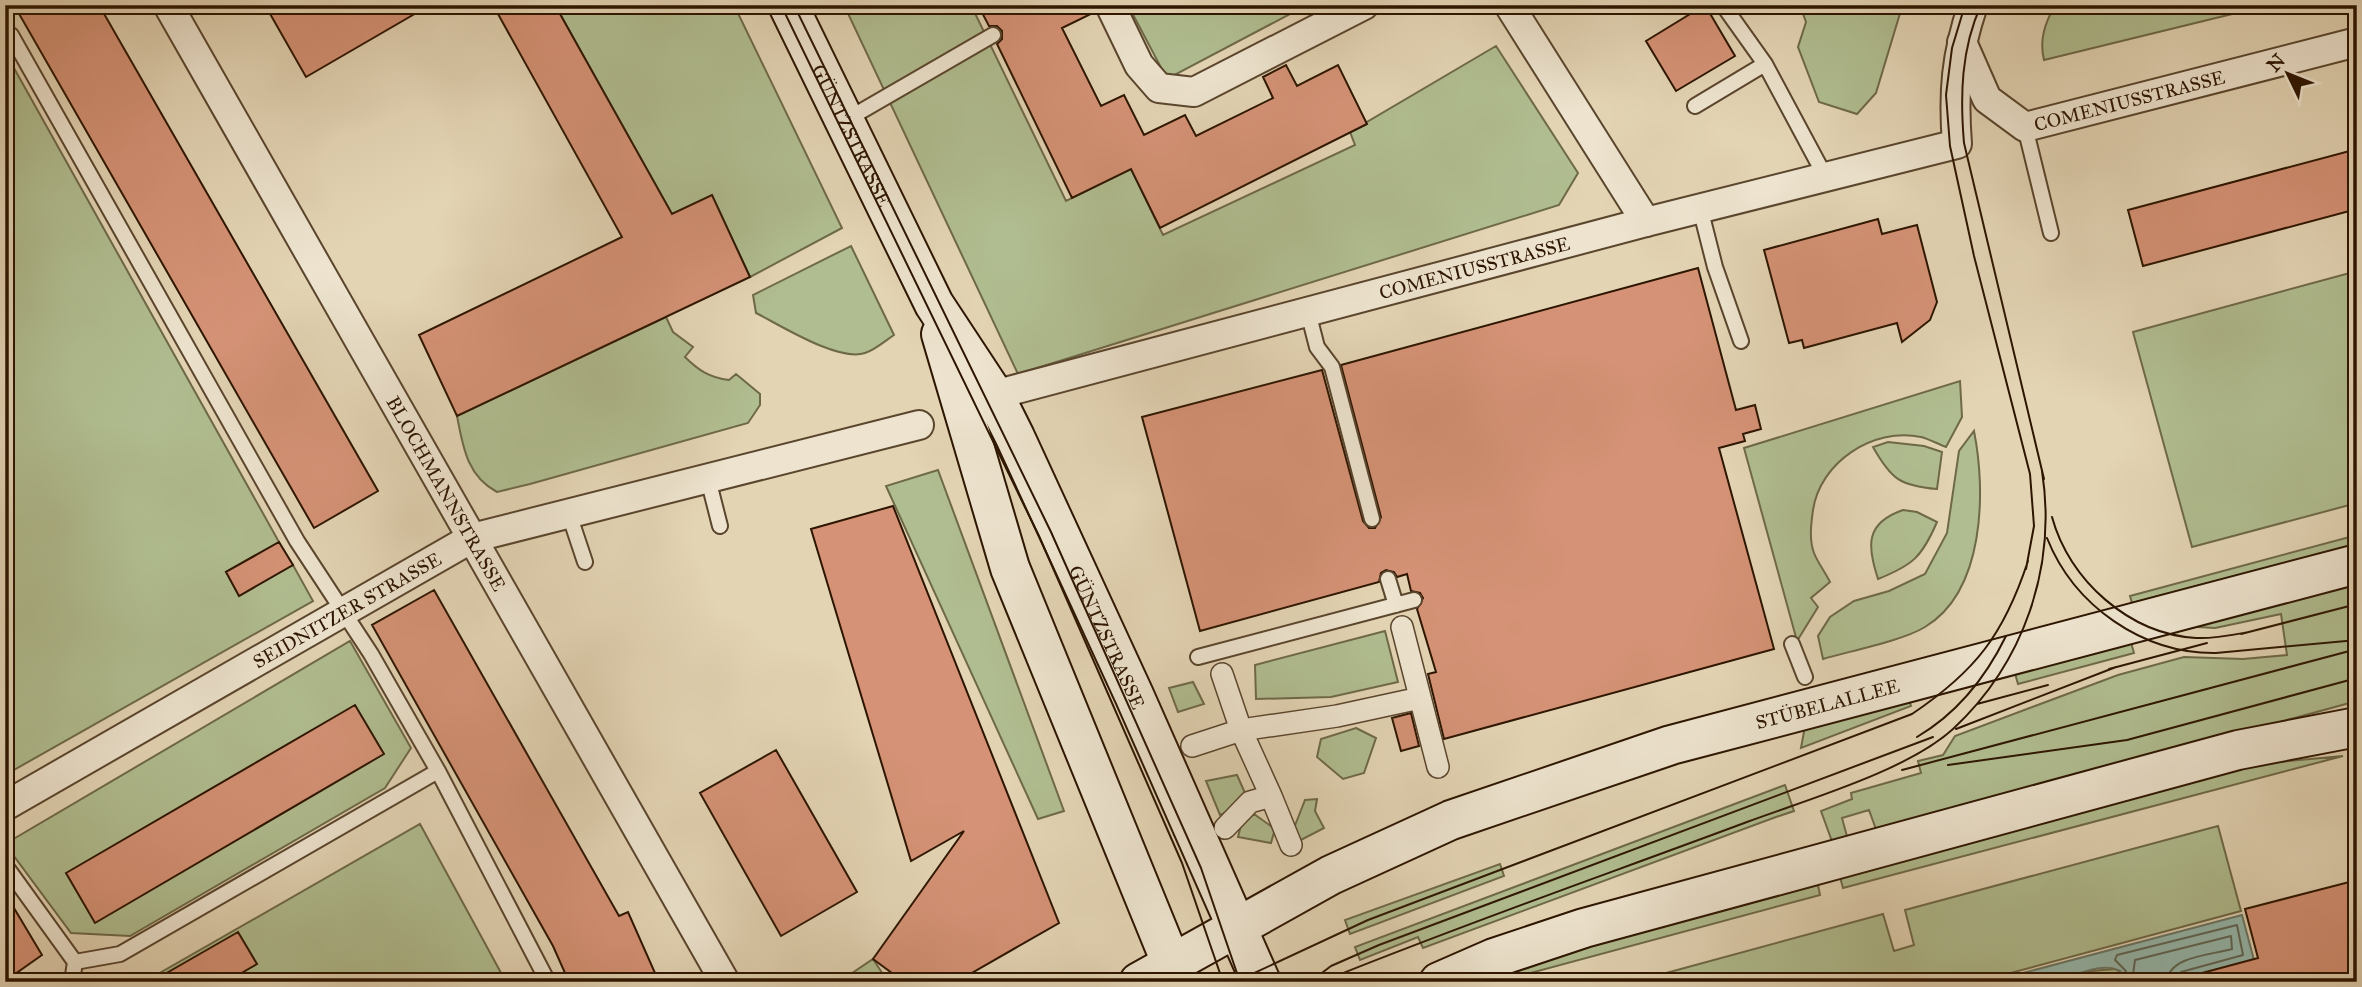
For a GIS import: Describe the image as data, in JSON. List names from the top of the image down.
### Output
{
  "streets": {
    "main road": ["GÜNTZSTRASSE", "STÜBELALLEE"],
    "street": ["COMENIUSSTRASSE", "BLOCHMANNSTRASSE", "SEIDNITZER STRASSE"]
  },
  "crossings": [
    ["COMENIUSSTRASSE", "GÜNTZSTRASSE"],
    ["GÜNTZSTRASSE", "STÜBELALLEE"],
    ["BLOCHMANNSTRASSE", "SEIDNITZER STRASSE"]
  ],
  "north": "top left"
}
